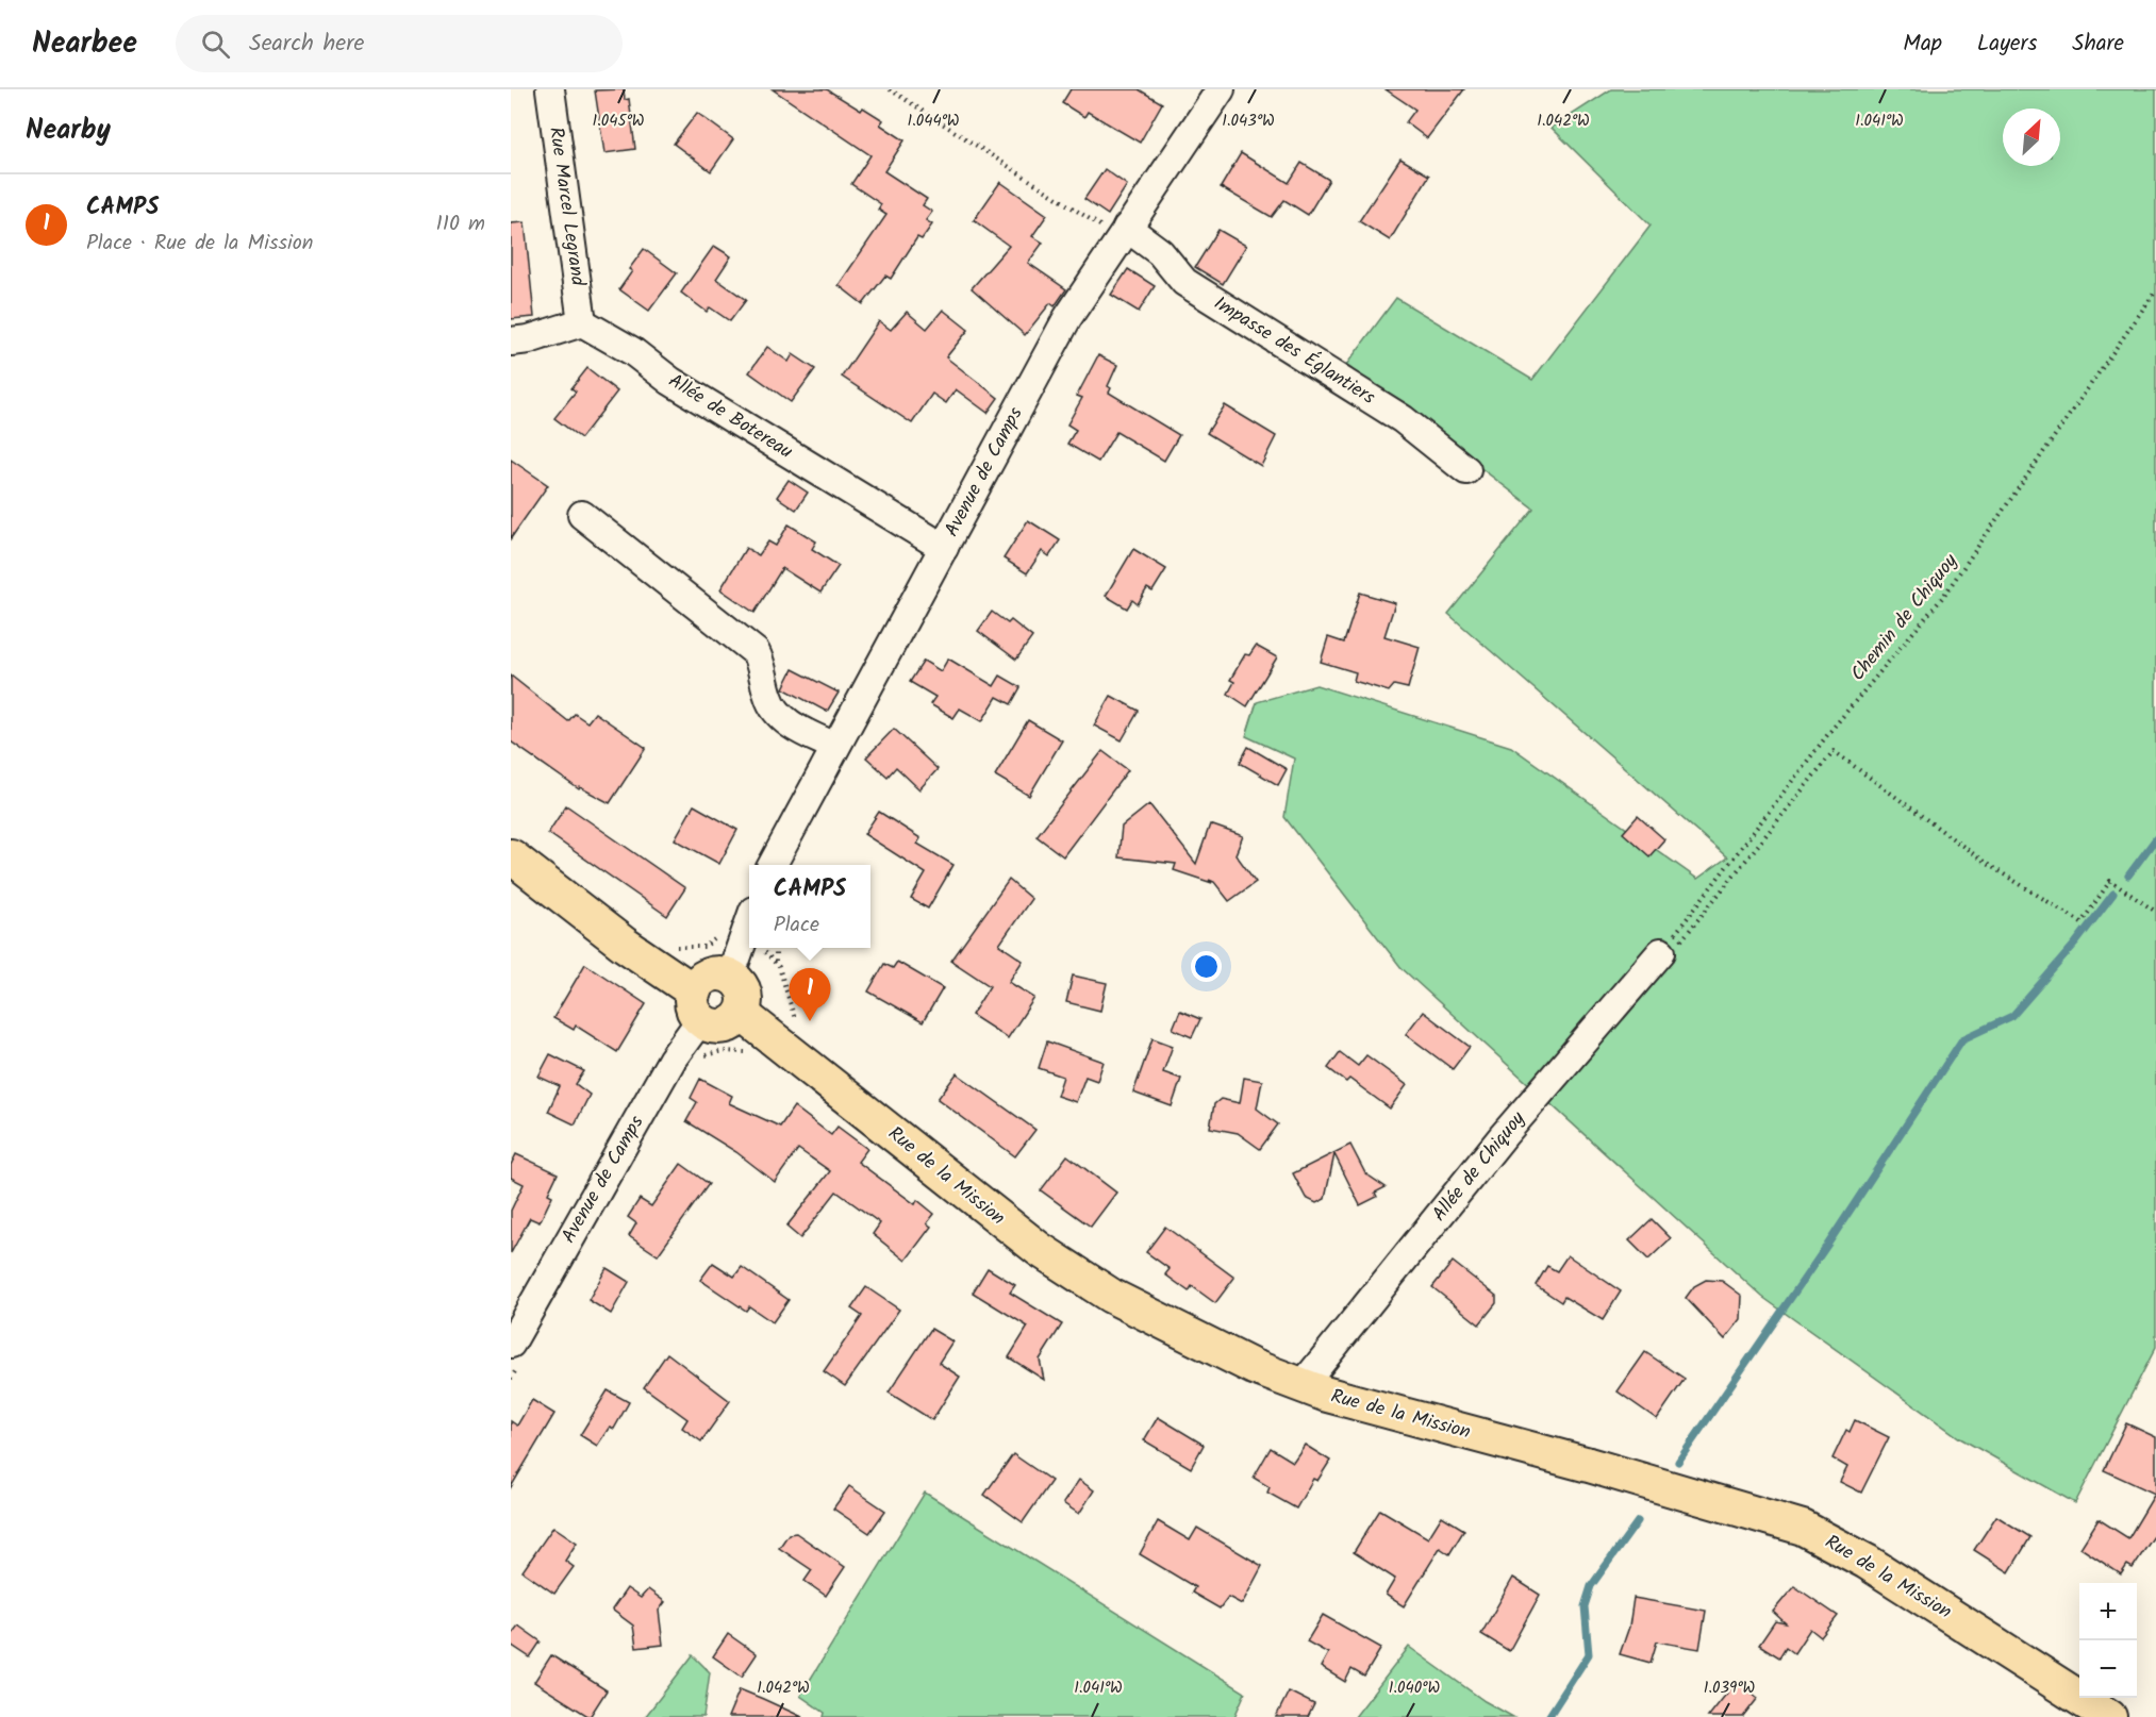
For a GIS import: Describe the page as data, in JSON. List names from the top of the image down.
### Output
{
  "streets": {
    "main road": ["Rue de la Mission"],
    "street": [
      "Rue Marcel Legrand",
      "Impasse des Églantiers",
      "Allée de Botereau",
      "Avenue de Camps",
      "Allée de Chiquoy"
    ],
    "path": ["Chemin de Chiquoy"]
  },
  "crossings": [
    ["Rue Marcel Legrand", "Allée de Botereau"],
    ["Impasse des Églantiers", "Avenue de Camps"],
    ["Allée de Botereau", "Avenue de Camps"],
    ["Avenue de Camps", "Rue de la Mission"],
    ["Chemin de Chiquoy", "Allée de Chiquoy"],
    ["Allée de Chiquoy", "Rue de la Mission"]
  ],
  "north": "top right",
  "page": {
    "header": "Nearbee",
    "search": "Search here",
    "nav": ["Map", "Layers", "Share"],
    "heading": "Nearby",
    "list": [
      {
        "mark": "1",
        "name": "CAMPS",
        "note": "Place · Rue de la Mission",
        "value": "110 m"
      }
    ],
    "popup": ["CAMPS", "Place"],
    "pins": "1",
    "map_buttons": ["+", "−"]
  },
  "coordinates": [
    "1.045°W",
    "1.044°W",
    "1.043°W",
    "1.042°W",
    "1.041°W",
    "1.040°W",
    "1.039°W"
  ]
}
